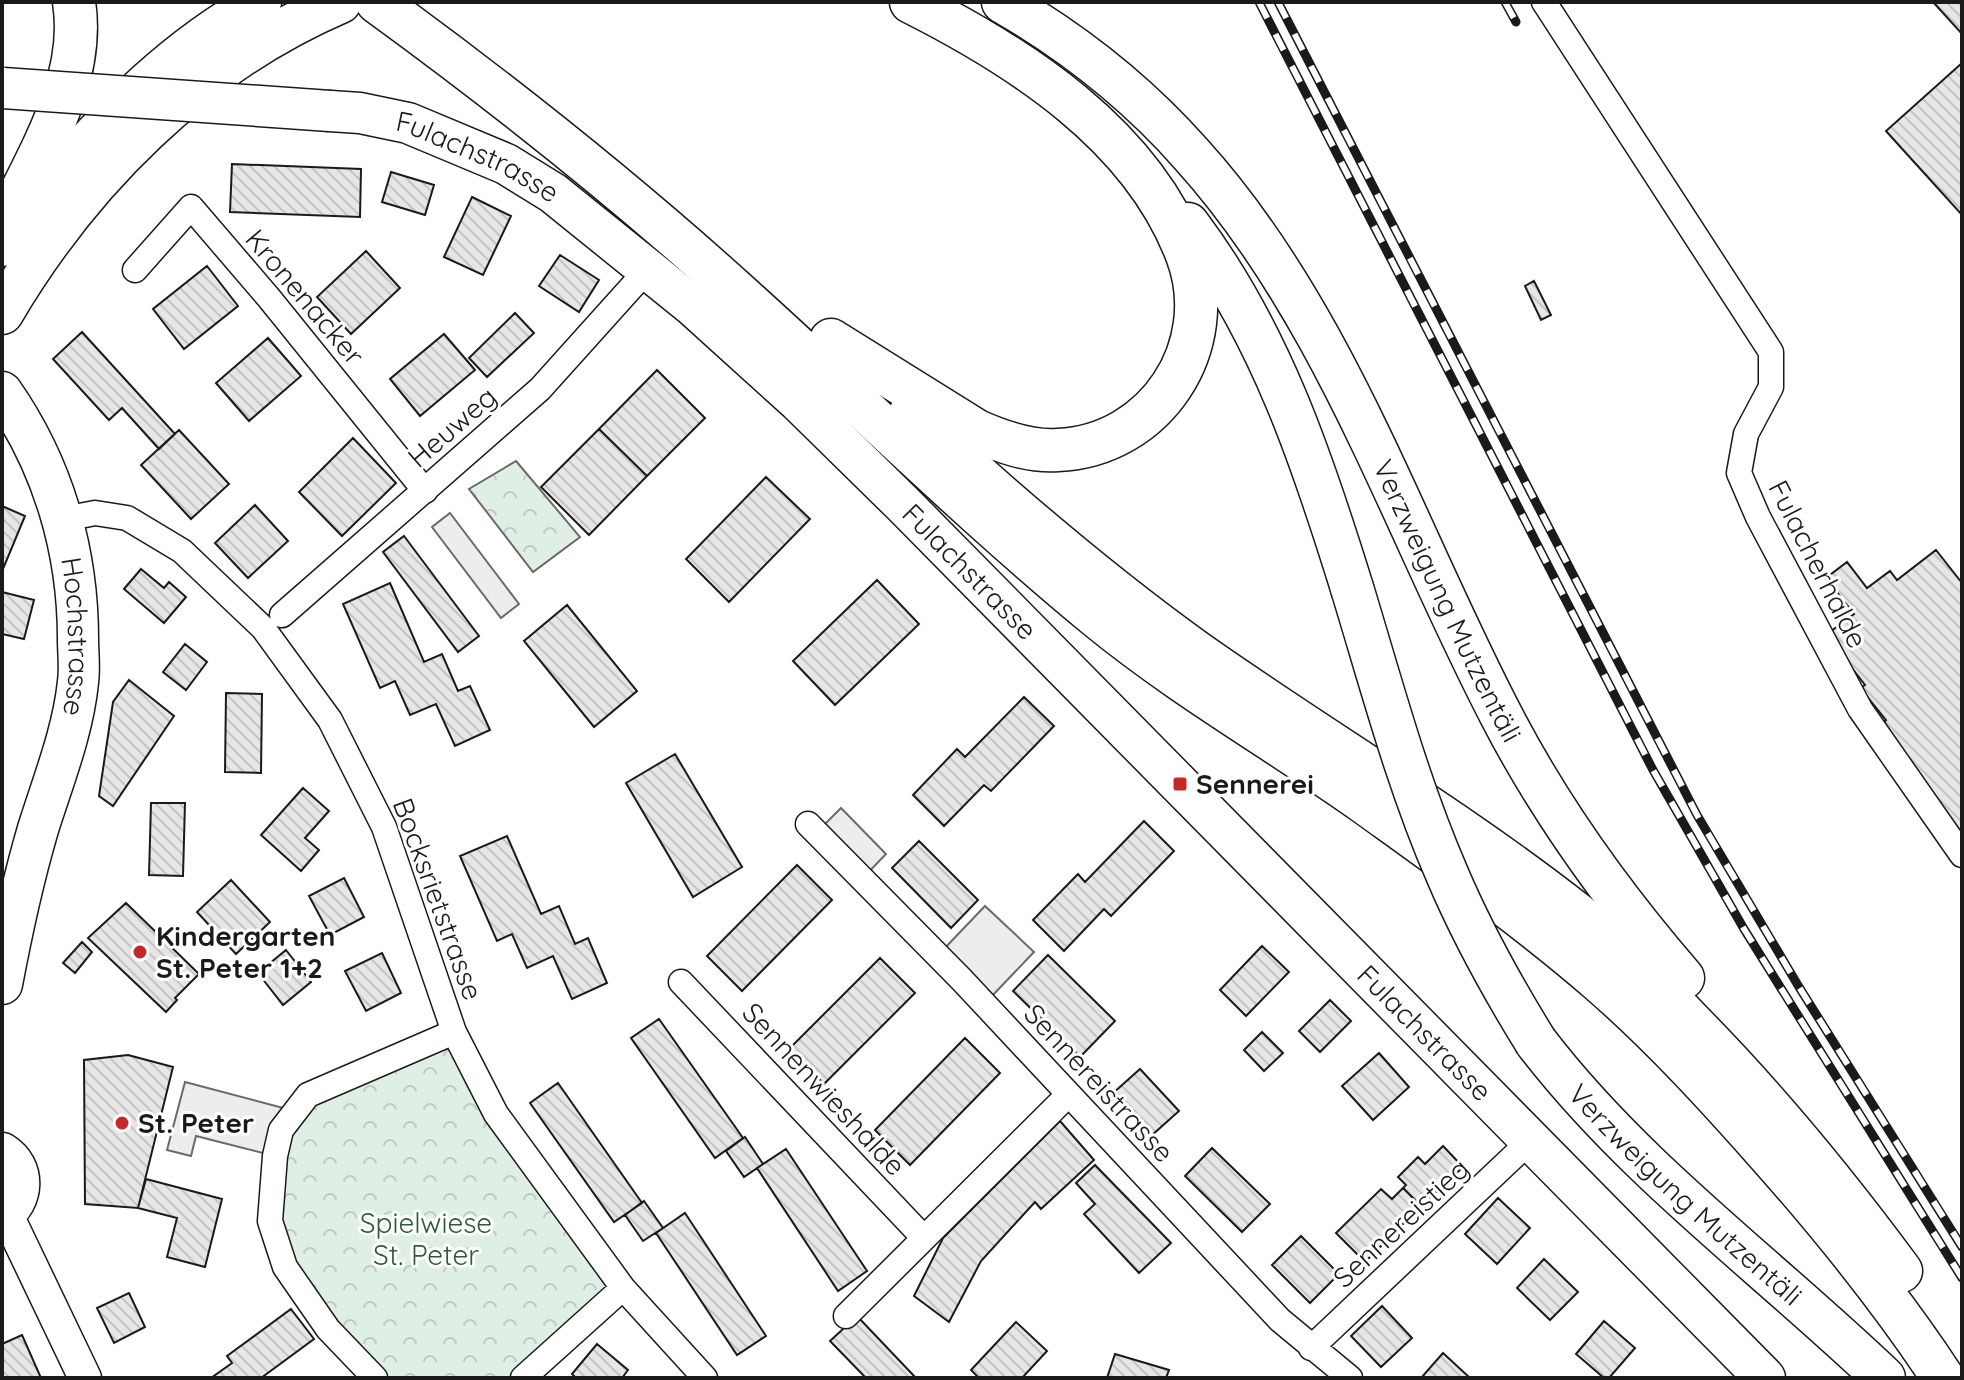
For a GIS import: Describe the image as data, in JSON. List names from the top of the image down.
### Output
{
  "streets": {
    "highway": ["Verzweigung Mutzentäli"],
    "main road": ["Fulachstrasse", "Hochstrasse"],
    "street": [
      "Kronenacker",
      "Heuweg",
      "Fulacherhalde",
      "Bocksrietstrasse",
      "Sennereistrasse",
      "Sennenwieshalde",
      "Sennereistieg"
    ]
  },
  "crossings": [
    ["Fulachstrasse", "Heuweg"],
    ["Fulachstrasse", "Sennereistieg"],
    ["Kronenacker", "Heuweg"],
    ["Hochstrasse", "Bocksrietstrasse"],
    ["Sennereistrasse", "Sennereistieg"]
  ],
  "parks": ["Spielwiese St. Peter"],
  "places": {
    "transit": ["Sennerei"],
    "other": ["Kindergarten St. Peter 1+2", "St. Peter"]
  }
}
